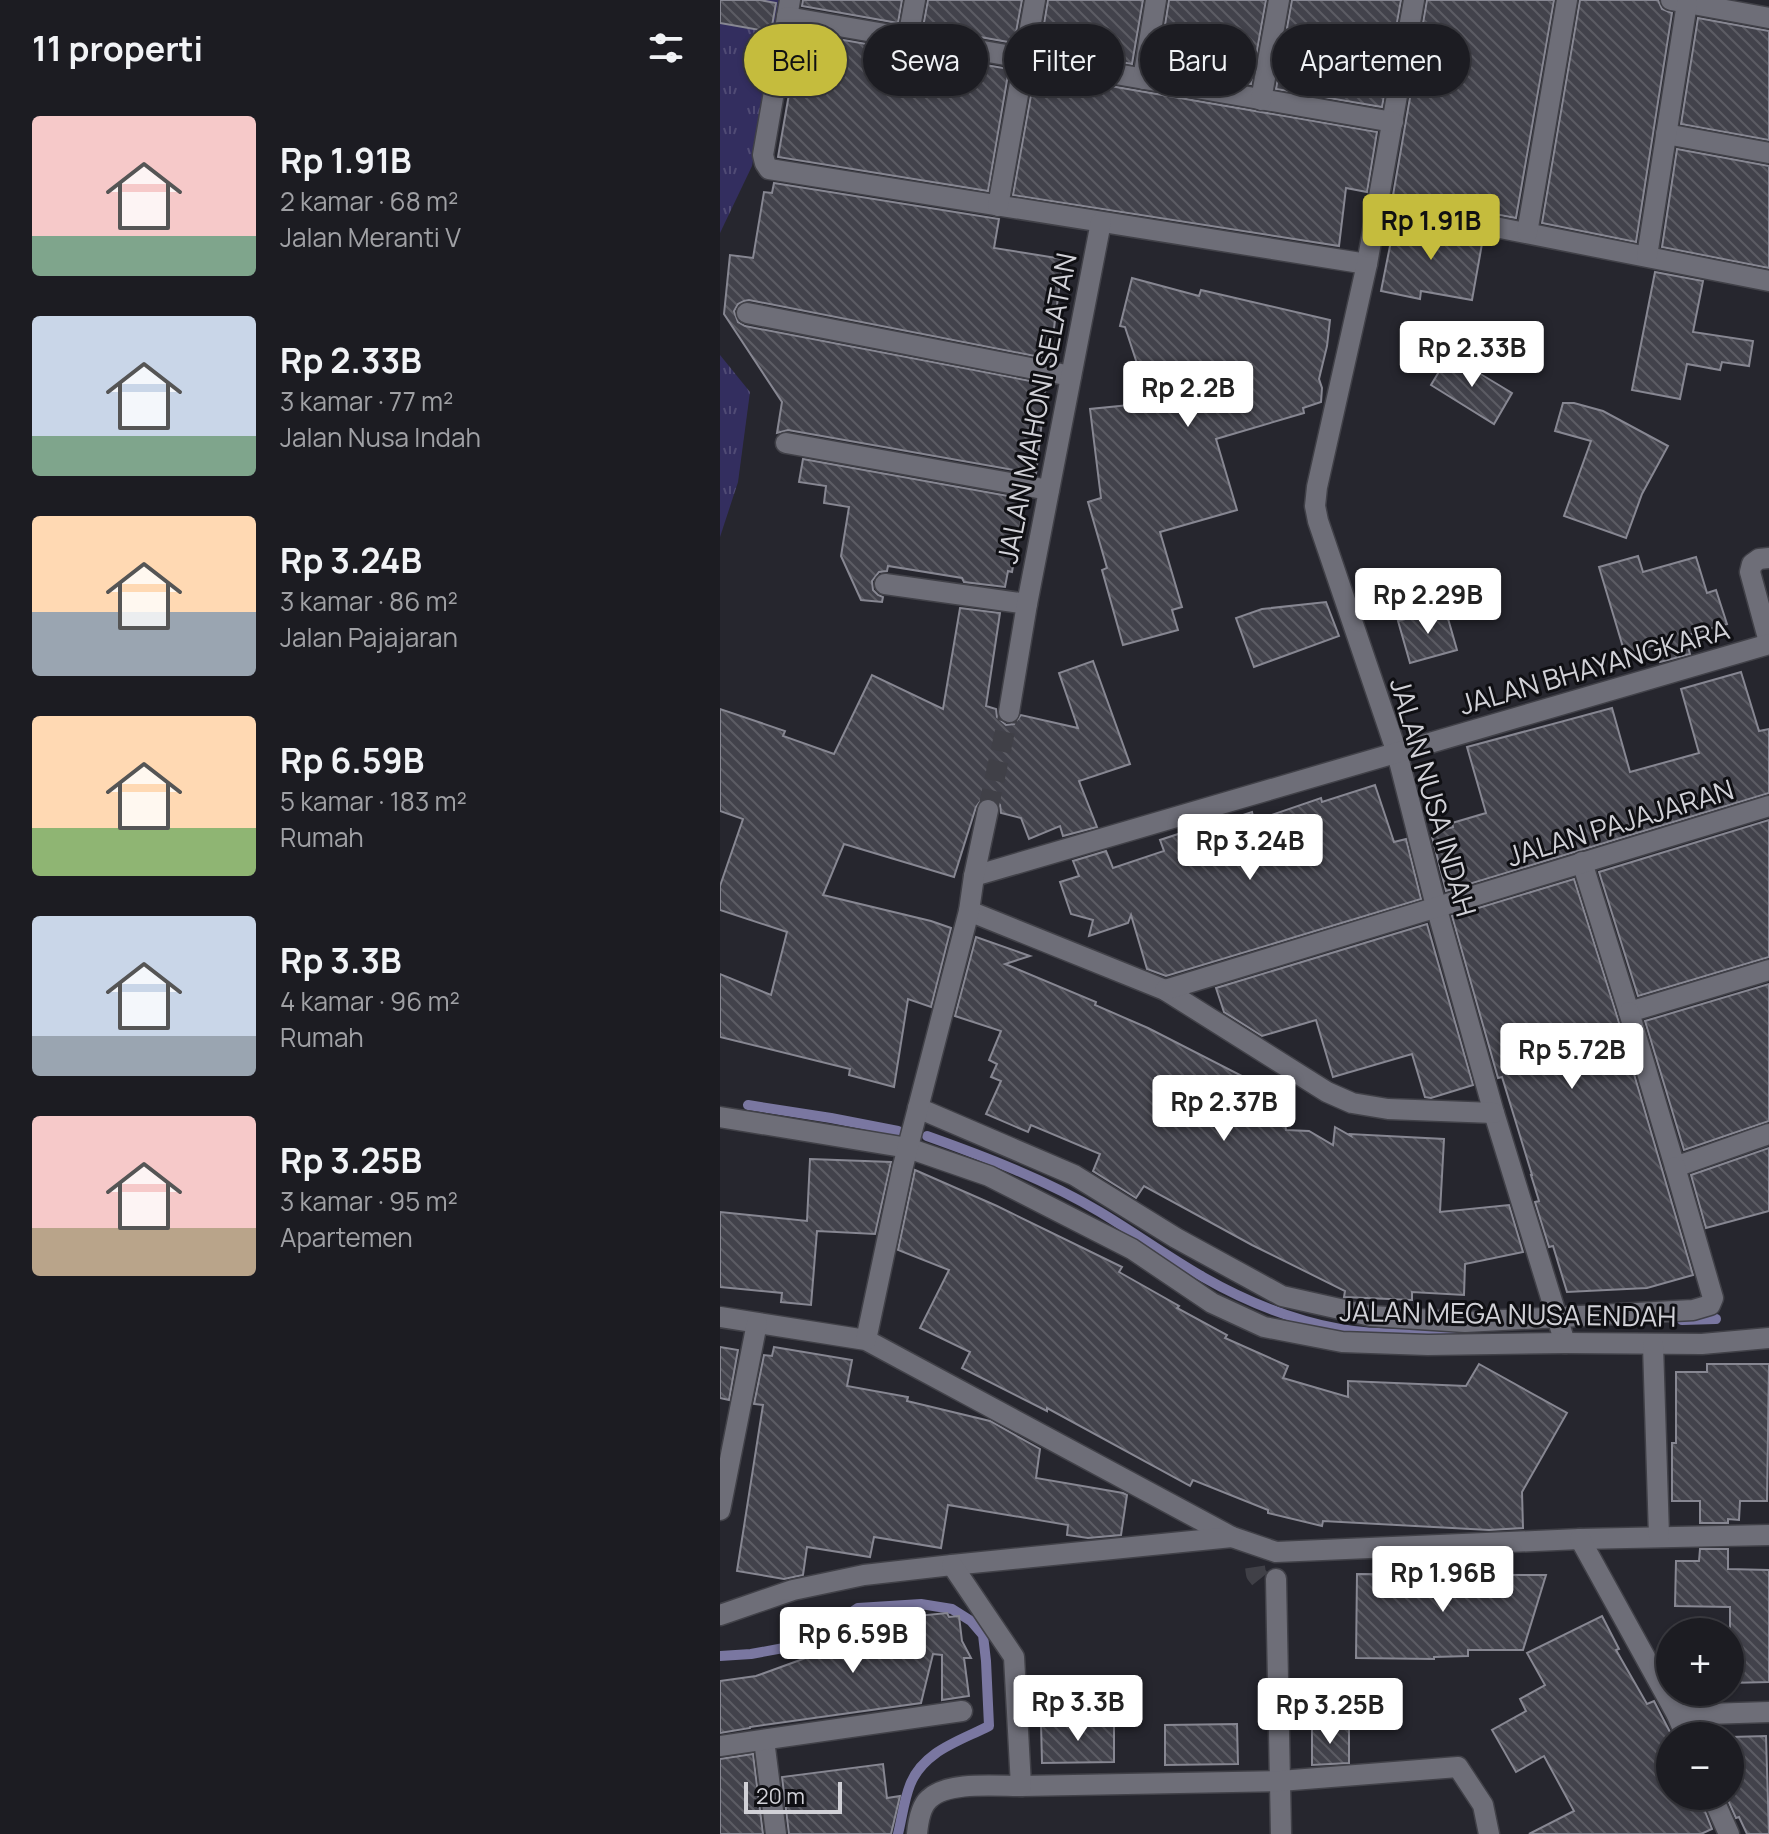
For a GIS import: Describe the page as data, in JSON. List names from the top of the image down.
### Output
{
  "streets": {
    "street": [
      "JALAN MAHONI SELATAN",
      "JALAN BHAYANGKARA",
      "JALAN NUSA INDAH",
      "JALAN PAJAJARAN",
      "JALAN MEGA NUSA ENDAH"
    ]
  },
  "crossings": [
    ["JALAN MAHONI SELATAN", "JALAN NUSA INDAH"],
    ["JALAN BHAYANGKARA", "JALAN NUSA INDAH"],
    ["JALAN NUSA INDAH", "JALAN PAJAJARAN"],
    ["JALAN NUSA INDAH", "JALAN MEGA NUSA ENDAH"]
  ],
  "scale_bar": "20 m",
  "page": {
    "heading": "11 properti",
    "chip": [
      "Beli",
      "Sewa",
      "Filter",
      "Baru",
      "Apartemen"
    ],
    "list": [
      {
        "name": "Rp 1.91B",
        "note": "2 kamar · 68 m² · Jalan Meranti V"
      },
      {
        "name": "Rp 2.33B",
        "note": "3 kamar · 77 m² · Jalan Nusa Indah"
      },
      {
        "name": "Rp 3.24B",
        "note": "3 kamar · 86 m² · Jalan Pajajaran"
      },
      {
        "name": "Rp 6.59B",
        "note": "5 kamar · 183 m² · Rumah"
      },
      {
        "name": "Rp 3.3B",
        "note": "4 kamar · 96 m² · Rumah"
      },
      {
        "name": "Rp 3.25B",
        "note": "3 kamar · 95 m² · Apartemen"
      }
    ],
    "price": [
      "Rp 1.91B",
      "Rp 2.33B",
      "Rp 2.2B",
      "Rp 2.29B",
      "Rp 3.24B",
      "Rp 5.72B",
      "Rp 2.37B",
      "Rp 1.96B",
      "Rp 6.59B",
      "Rp 3.3B",
      "Rp 3.25B"
    ],
    "map_buttons": ["+", "−"],
    "scale": "20 m"
  }
}
